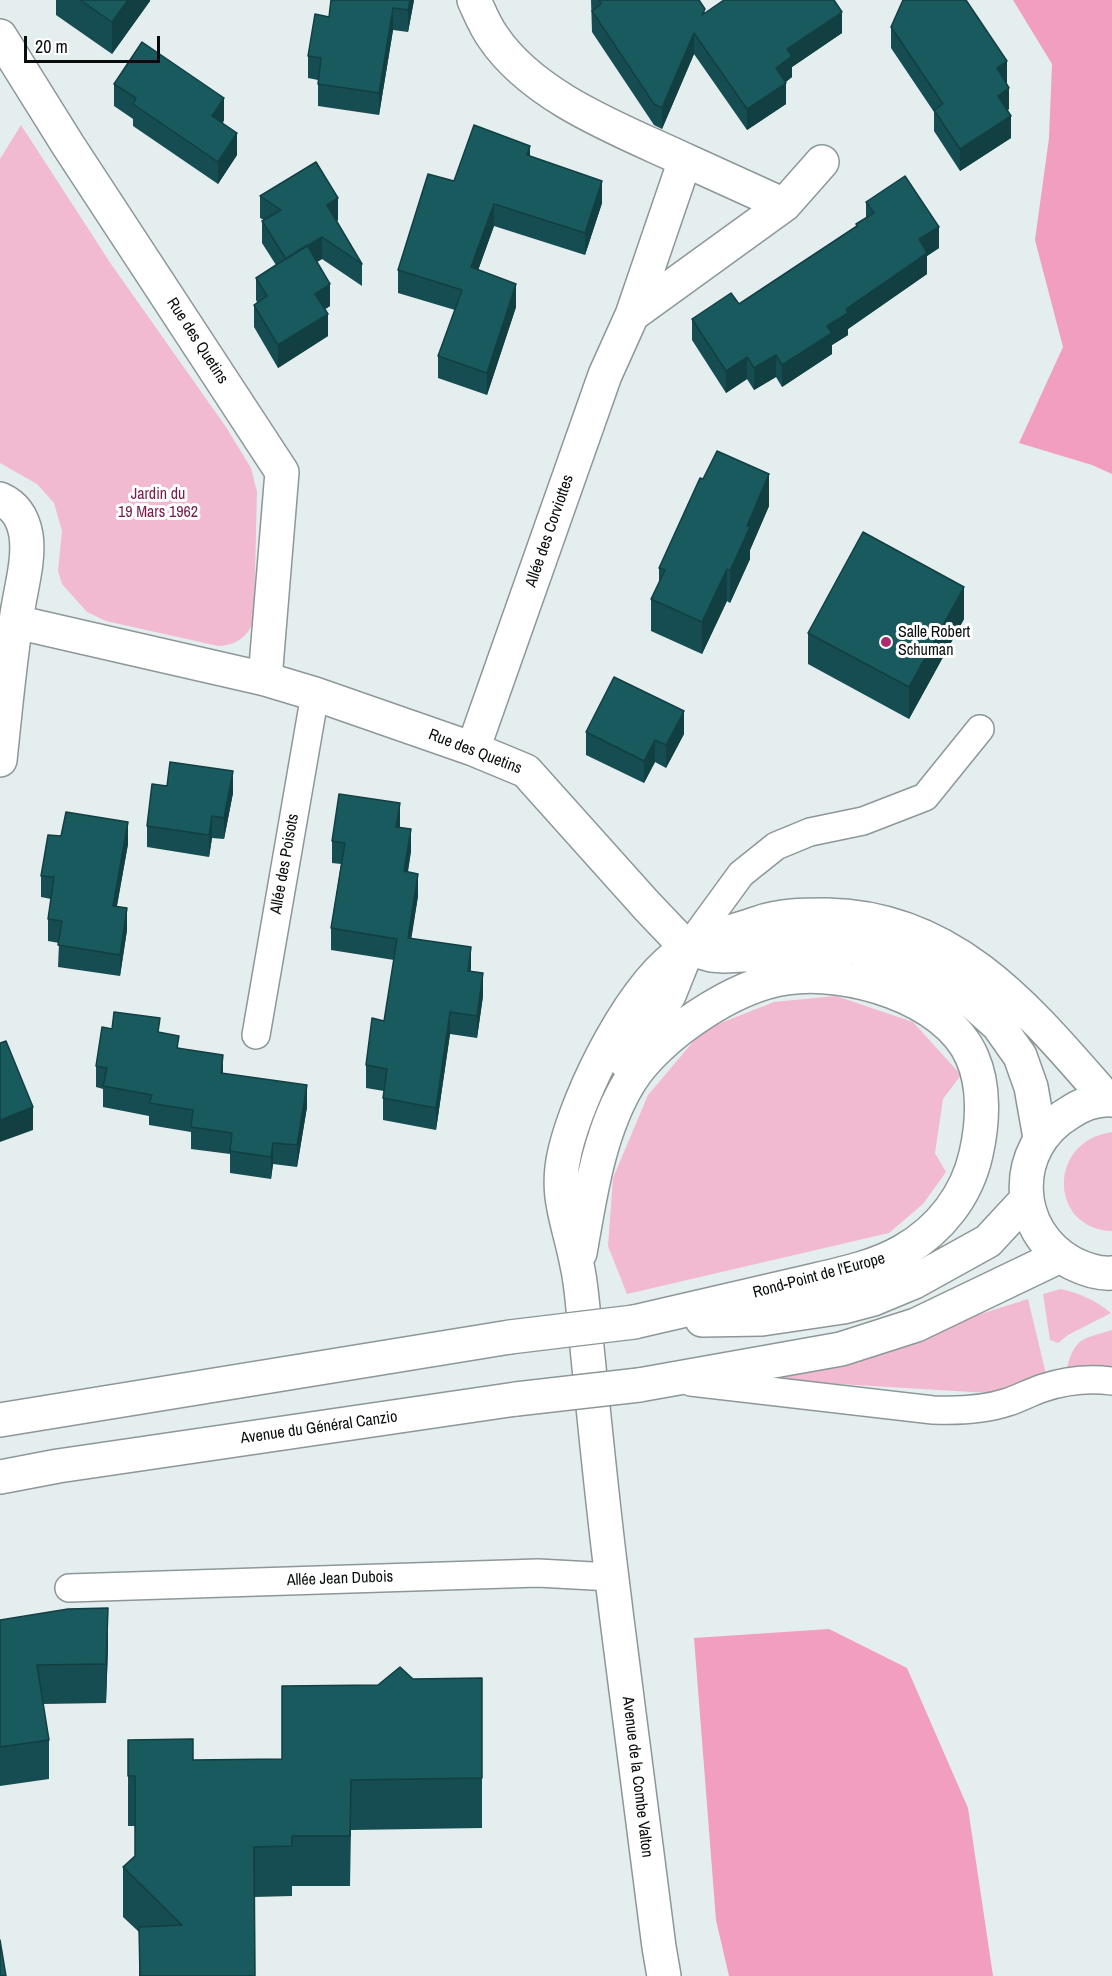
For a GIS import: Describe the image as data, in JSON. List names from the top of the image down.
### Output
{
  "streets": {
    "street": [
      "Rue des Quetins",
      "Allée des Corviottes",
      "Rond-Point de l'Europe",
      "Avenue du Général Canzio",
      "Avenue de la Combe Valton"
    ],
    "lane": ["Allée des Poisots", "Allée Jean Dubois"]
  },
  "crossings": [
    ["Rue des Quetins", "Allée des Corviottes"],
    ["Rue des Quetins", "Allée des Poisots"],
    ["Rue des Quetins", "Rond-Point de l'Europe"],
    ["Rond-Point de l'Europe", "Allée Jean Dubois"],
    ["Rond-Point de l'Europe", "Avenue de la Combe Valton"],
    ["Allée Jean Dubois", "Avenue de la Combe Valton"]
  ],
  "parks": ["Jardin du 19 Mars 1962"],
  "places": ["Salle Robert Schuman"],
  "scale_bar": "20 m"
}
